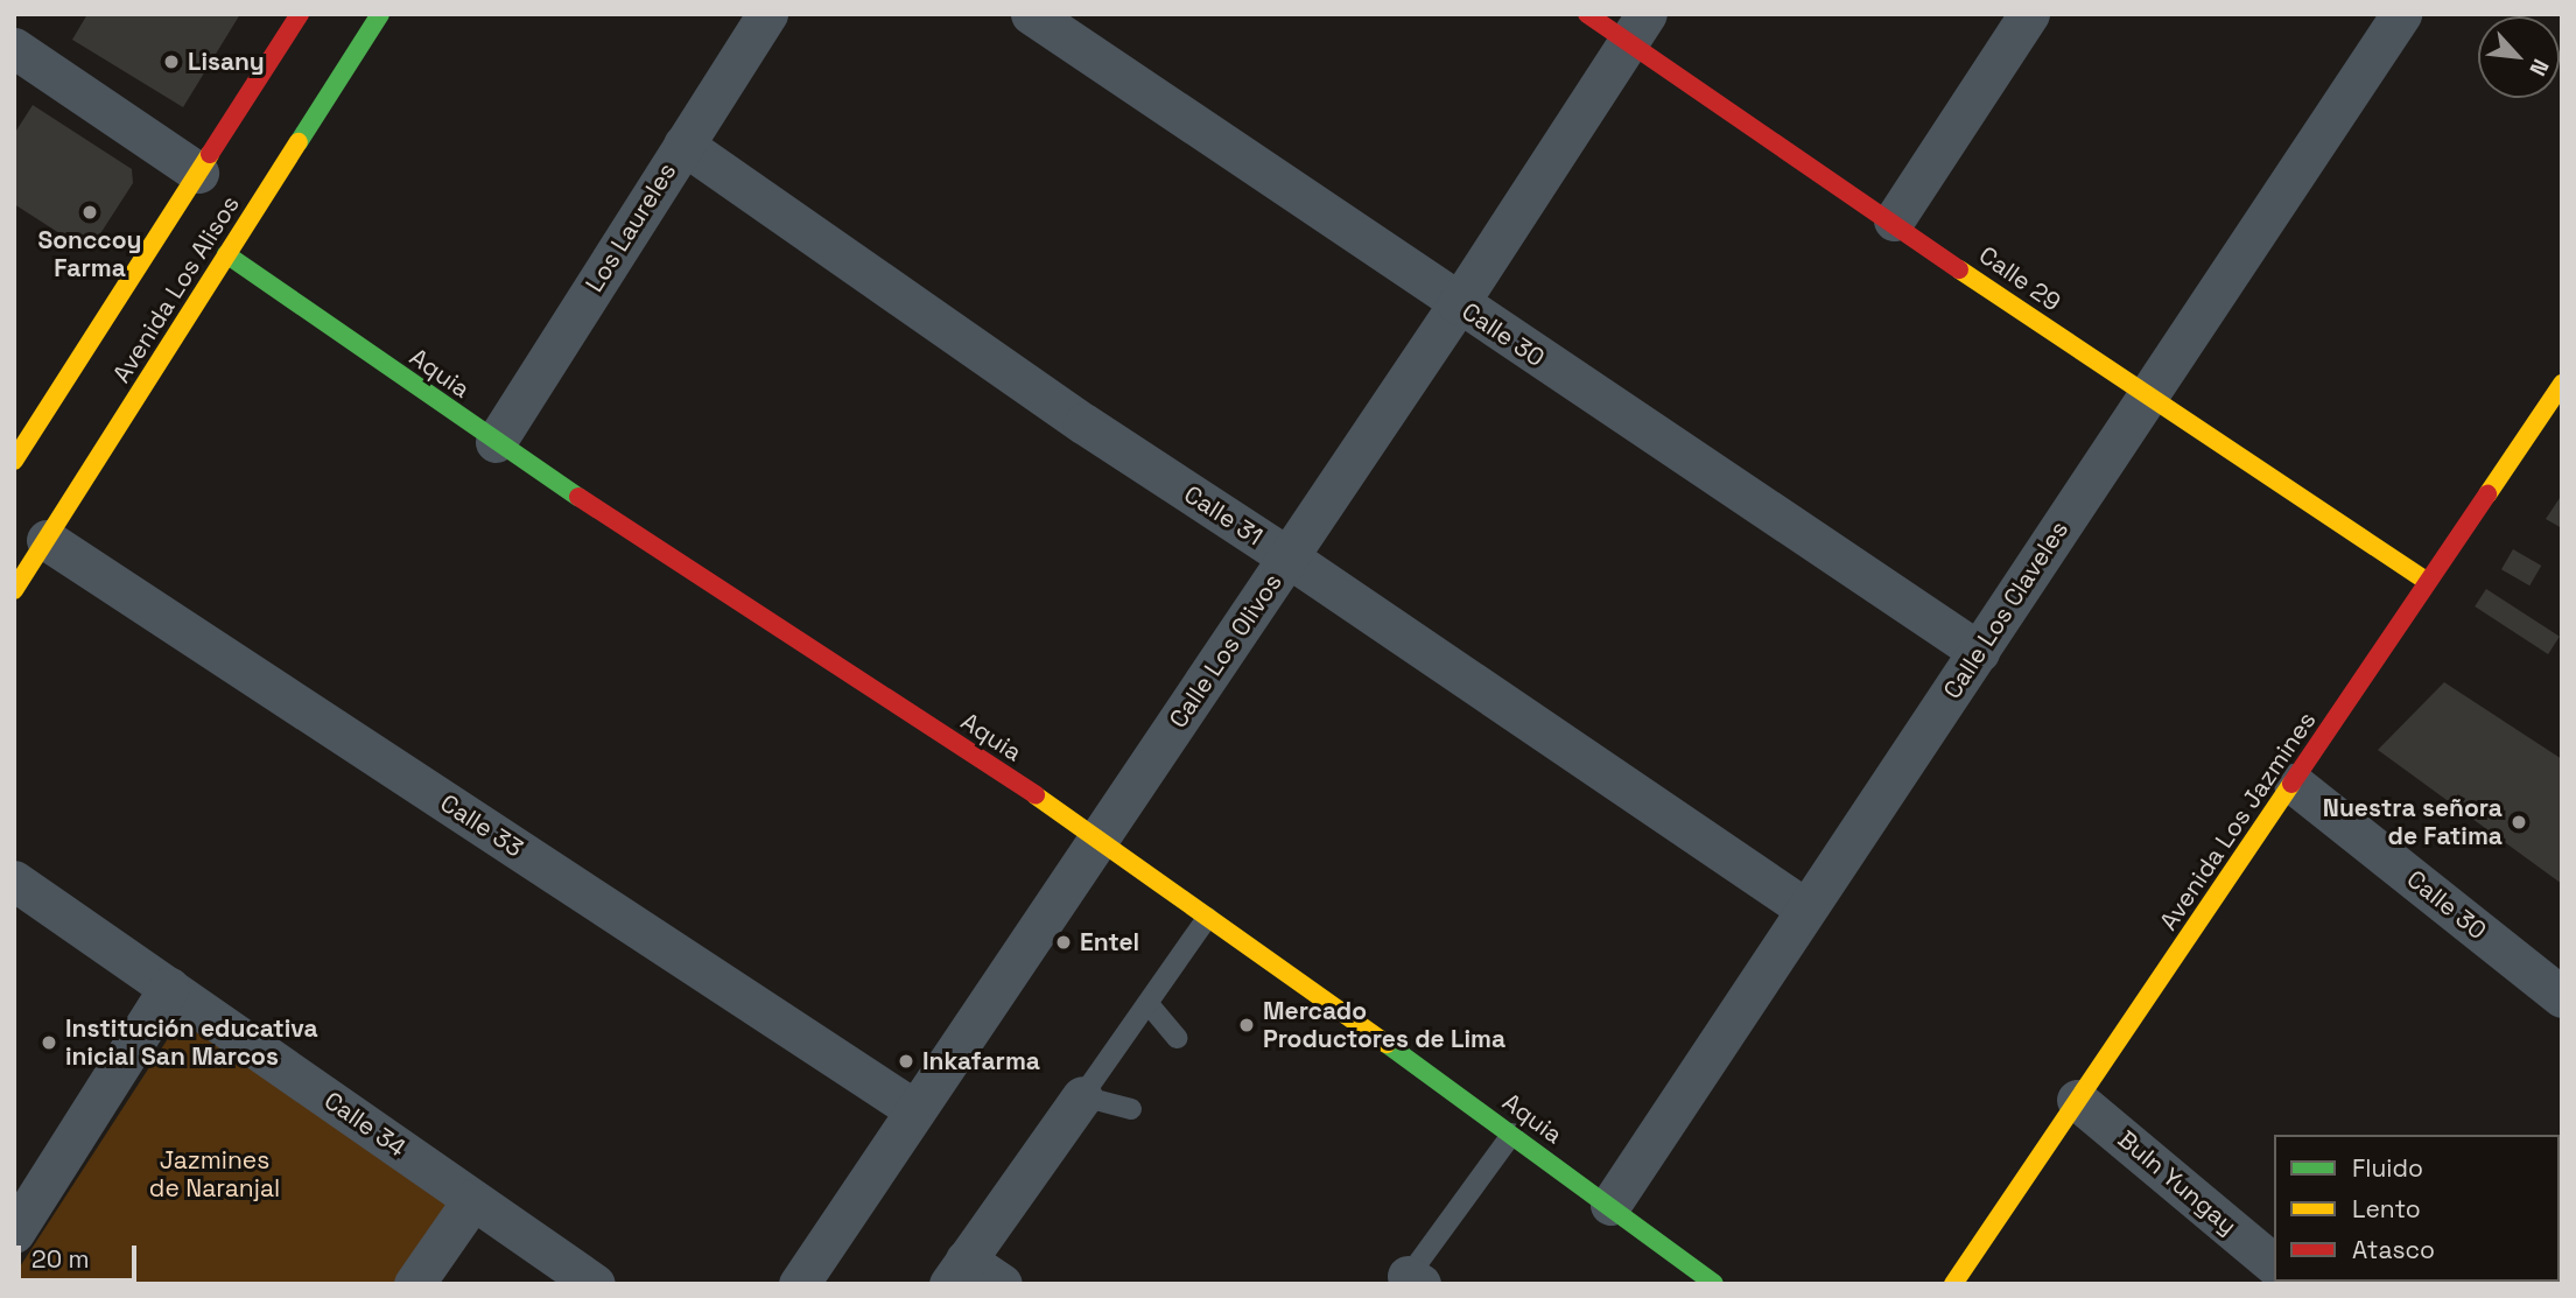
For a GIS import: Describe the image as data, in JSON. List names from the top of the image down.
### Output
{
  "streets": {
    "street": [
      "Los Laureles",
      "Calle 29",
      "Avenida Los Alisos",
      "Calle 30",
      "Aquia",
      "Calle 31",
      "Calle Los Claveles",
      "Calle Los Olivos",
      "Avenida Los Jazmines",
      "Calle 33",
      "Calle 34",
      "Buln Yungay"
    ]
  },
  "crossings": [
    ["Los Laureles", "Aquia"],
    ["Los Laureles", "Calle 31"],
    ["Calle 29", "Calle Los Claveles"],
    ["Calle 29", "Calle Los Olivos"],
    ["Calle 29", "Avenida Los Jazmines"],
    ["Avenida Los Alisos", "Aquia"],
    ["Avenida Los Alisos", "Calle 33"],
    ["Calle 30", "Calle Los Claveles"],
    ["Calle 30", "Calle Los Olivos"],
    ["Calle 30", "Avenida Los Jazmines"],
    ["Aquia", "Calle Los Claveles"],
    ["Aquia", "Calle Los Olivos"],
    ["Calle 31", "Calle Los Claveles"],
    ["Calle 31", "Calle Los Olivos"],
    ["Calle Los Olivos", "Calle 33"],
    ["Avenida Los Jazmines", "Buln Yungay"]
  ],
  "parks": ["Jazmines de Naranjal"],
  "places": [
    "Lisany",
    "Sonccoy Farma",
    "Nuestra señora de Fatima",
    "Entel",
    "Mercado Productores de Lima",
    "Institución educativa inicial San Marcos",
    "Inkafarma"
  ],
  "legend": ["Fluido", "Lento", "Atasco"],
  "scale_bar": "20 m",
  "north": "bottom right"
}
